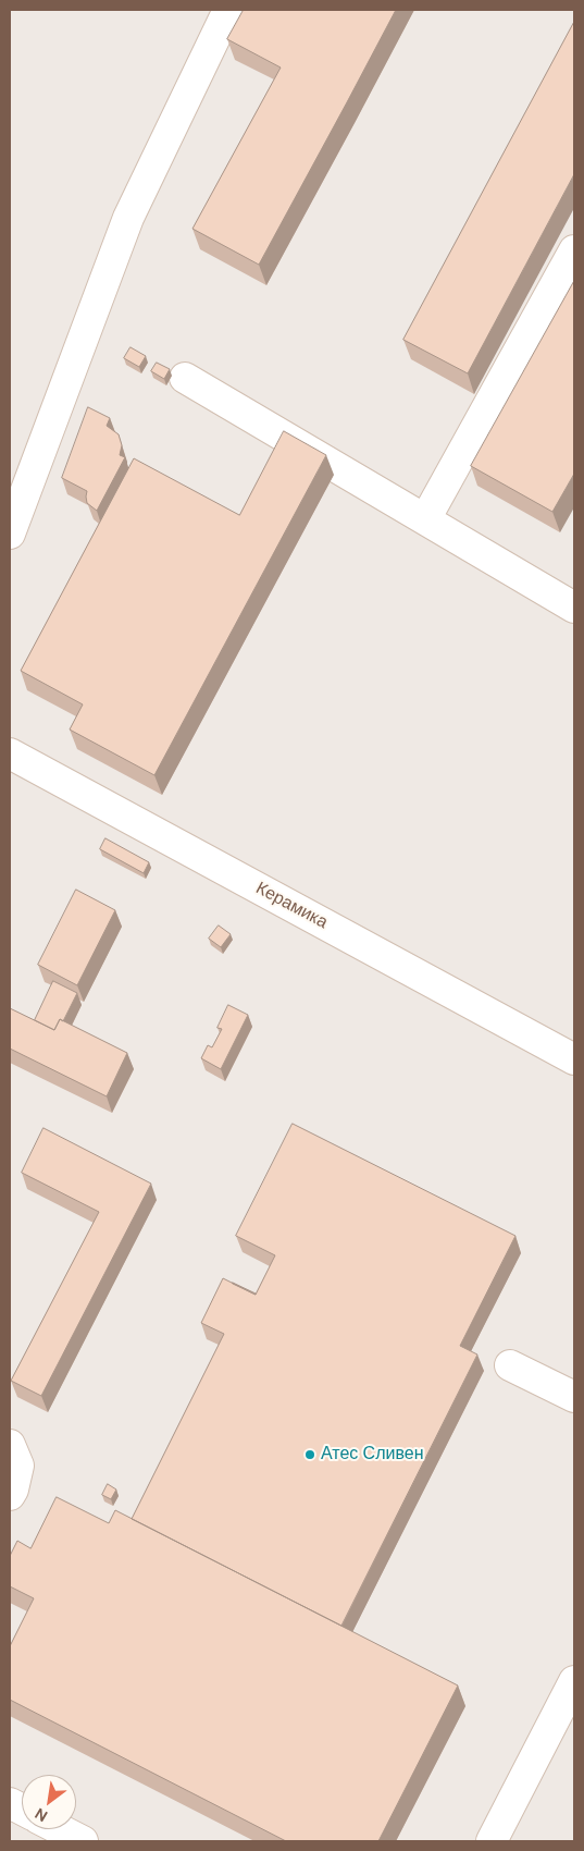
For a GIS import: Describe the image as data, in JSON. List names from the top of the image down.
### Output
{
  "streets": {
    "street": ["Керамика"]
  },
  "places": ["Атес Сливен"],
  "north": "bottom left"
}
